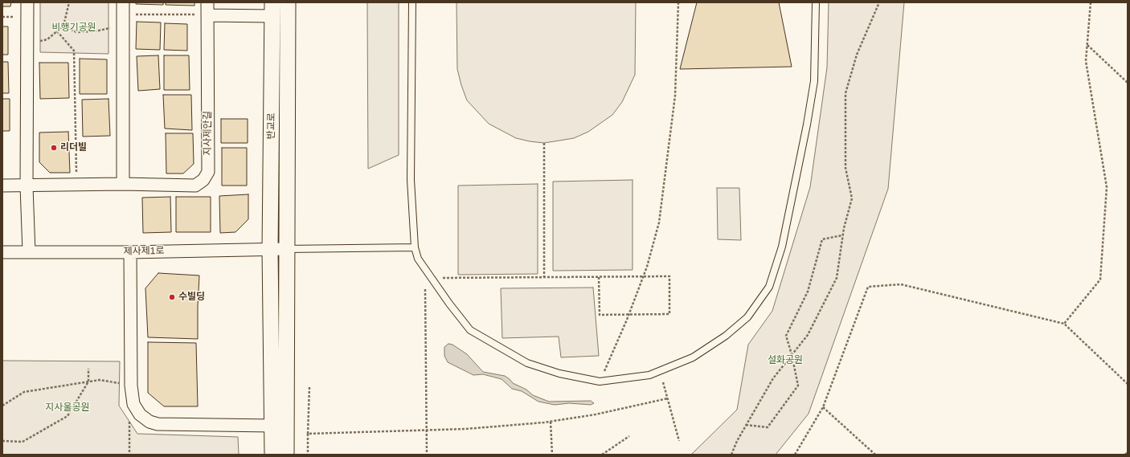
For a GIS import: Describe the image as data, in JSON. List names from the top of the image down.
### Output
{
  "streets": {
    "street": ["반교로", "지사제안길", "제사제1로"]
  },
  "crossings": [
    ["반교로", "제사제1로"]
  ],
  "parks": ["비행기공원", "설화공원", "지사울공원"],
  "places": ["리더빌", "수빌딩"]
}
